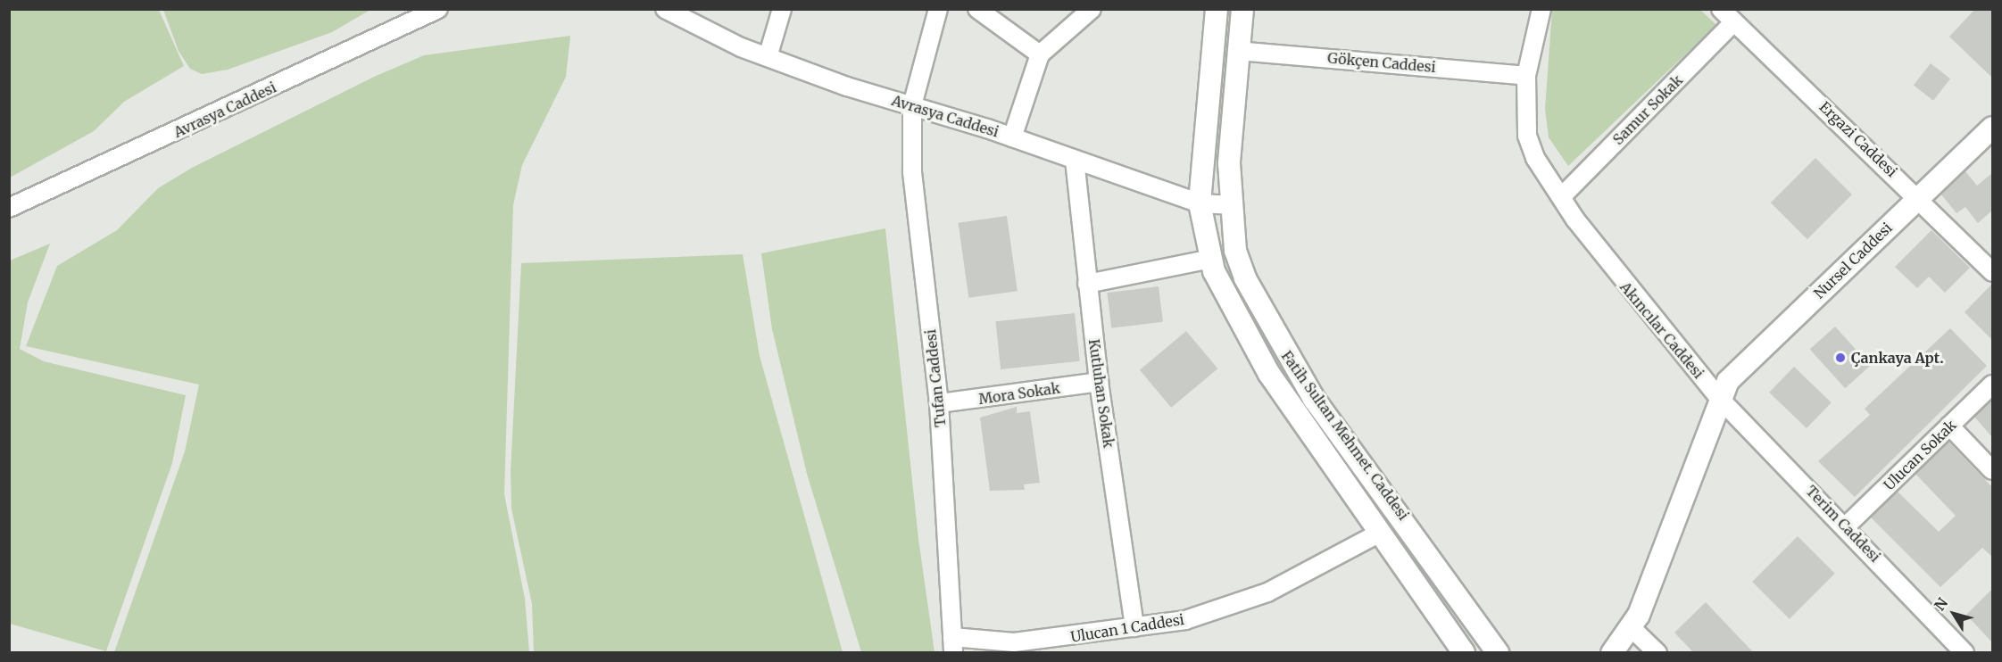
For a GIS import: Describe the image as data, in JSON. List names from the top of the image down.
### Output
{
  "streets": {
    "street": [
      "Gökçen Caddesi",
      "Avrasya Caddesi",
      "Samur Sokak",
      "Ergazi Caddesi",
      "Nursel Caddesi",
      "Akıncılar Caddesi",
      "Tufan Caddesi",
      "Mora Sokak",
      "Kutluhan Sokak",
      "Fatih Sultan Mehmet. Caddesi",
      "Ulucan Sokak",
      "Terim Caddesi",
      "Ulucan 1 Caddesi"
    ]
  },
  "crossings": [
    ["Gökçen Caddesi", "Akıncılar Caddesi"],
    ["Gökçen Caddesi", "Fatih Sultan Mehmet. Caddesi"],
    ["Avrasya Caddesi", "Tufan Caddesi"],
    ["Avrasya Caddesi", "Kutluhan Sokak"],
    ["Avrasya Caddesi", "Fatih Sultan Mehmet. Caddesi"],
    ["Samur Sokak", "Ergazi Caddesi"],
    ["Samur Sokak", "Akıncılar Caddesi"],
    ["Ergazi Caddesi", "Nursel Caddesi"],
    ["Nursel Caddesi", "Akıncılar Caddesi"],
    ["Nursel Caddesi", "Terim Caddesi"],
    ["Akıncılar Caddesi", "Terim Caddesi"],
    ["Tufan Caddesi", "Mora Sokak"],
    ["Tufan Caddesi", "Ulucan 1 Caddesi"],
    ["Mora Sokak", "Kutluhan Sokak"],
    ["Kutluhan Sokak", "Ulucan 1 Caddesi"],
    ["Fatih Sultan Mehmet. Caddesi", "Ulucan 1 Caddesi"],
    ["Ulucan Sokak", "Terim Caddesi"]
  ],
  "places": ["Çankaya Apt."],
  "north": "top left"
}
